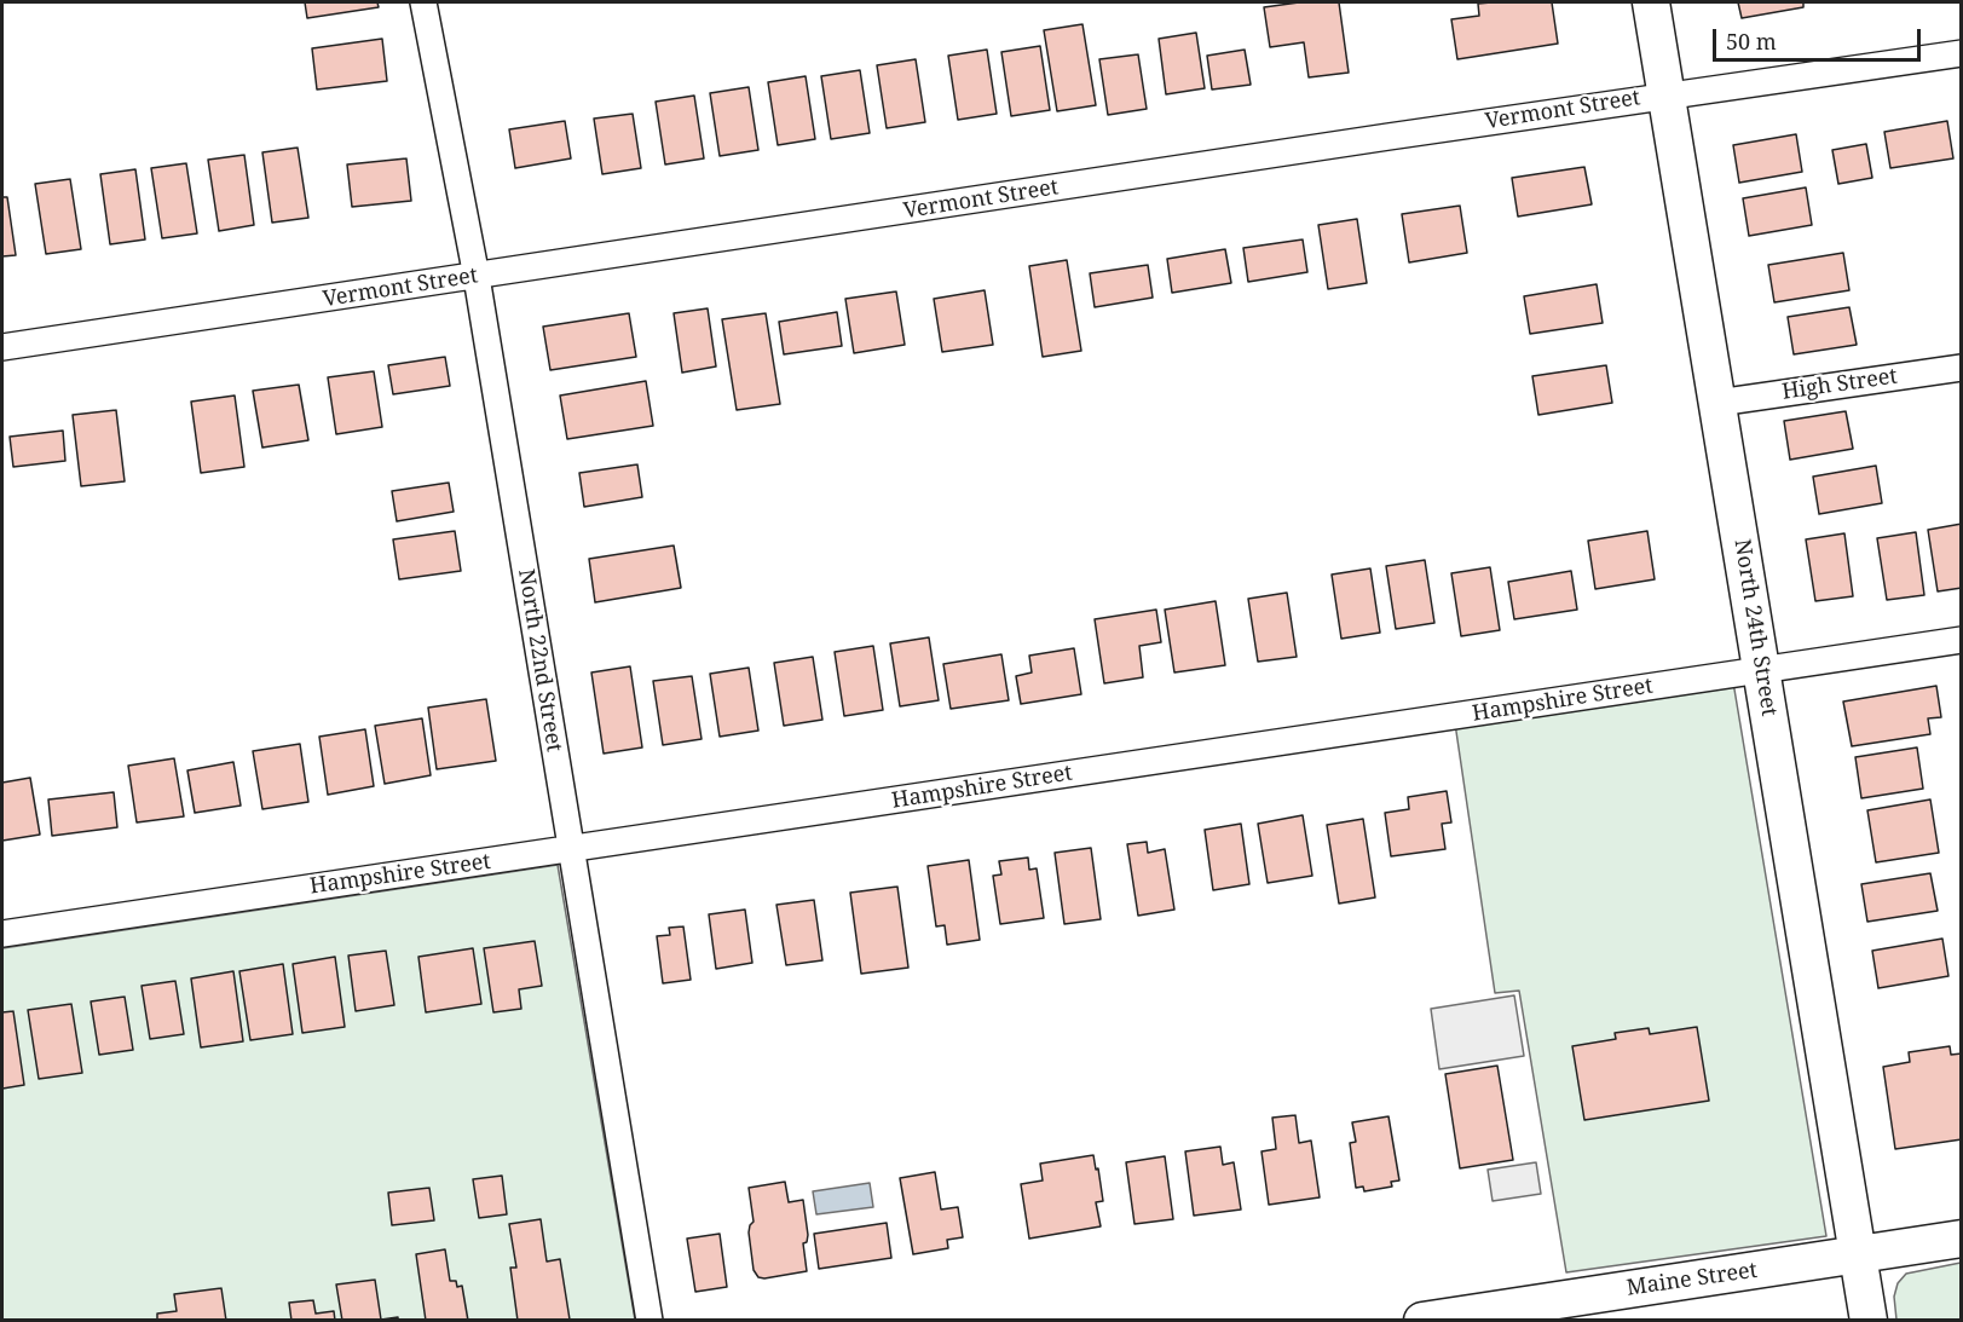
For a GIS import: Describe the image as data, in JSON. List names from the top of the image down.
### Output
{
  "streets": {
    "main road": ["North 24th Street", "Maine Street"],
    "street": [
      "Vermont Street",
      "High Street",
      "North 22nd Street",
      "Hampshire Street"
    ]
  },
  "crossings": [
    ["Vermont Street", "North 24th Street"],
    ["Vermont Street", "North 22nd Street"],
    ["High Street", "North 24th Street"],
    ["North 24th Street", "Hampshire Street"],
    ["North 24th Street", "Maine Street"],
    ["North 22nd Street", "Hampshire Street"]
  ],
  "scale_bar": "50 m"
}
